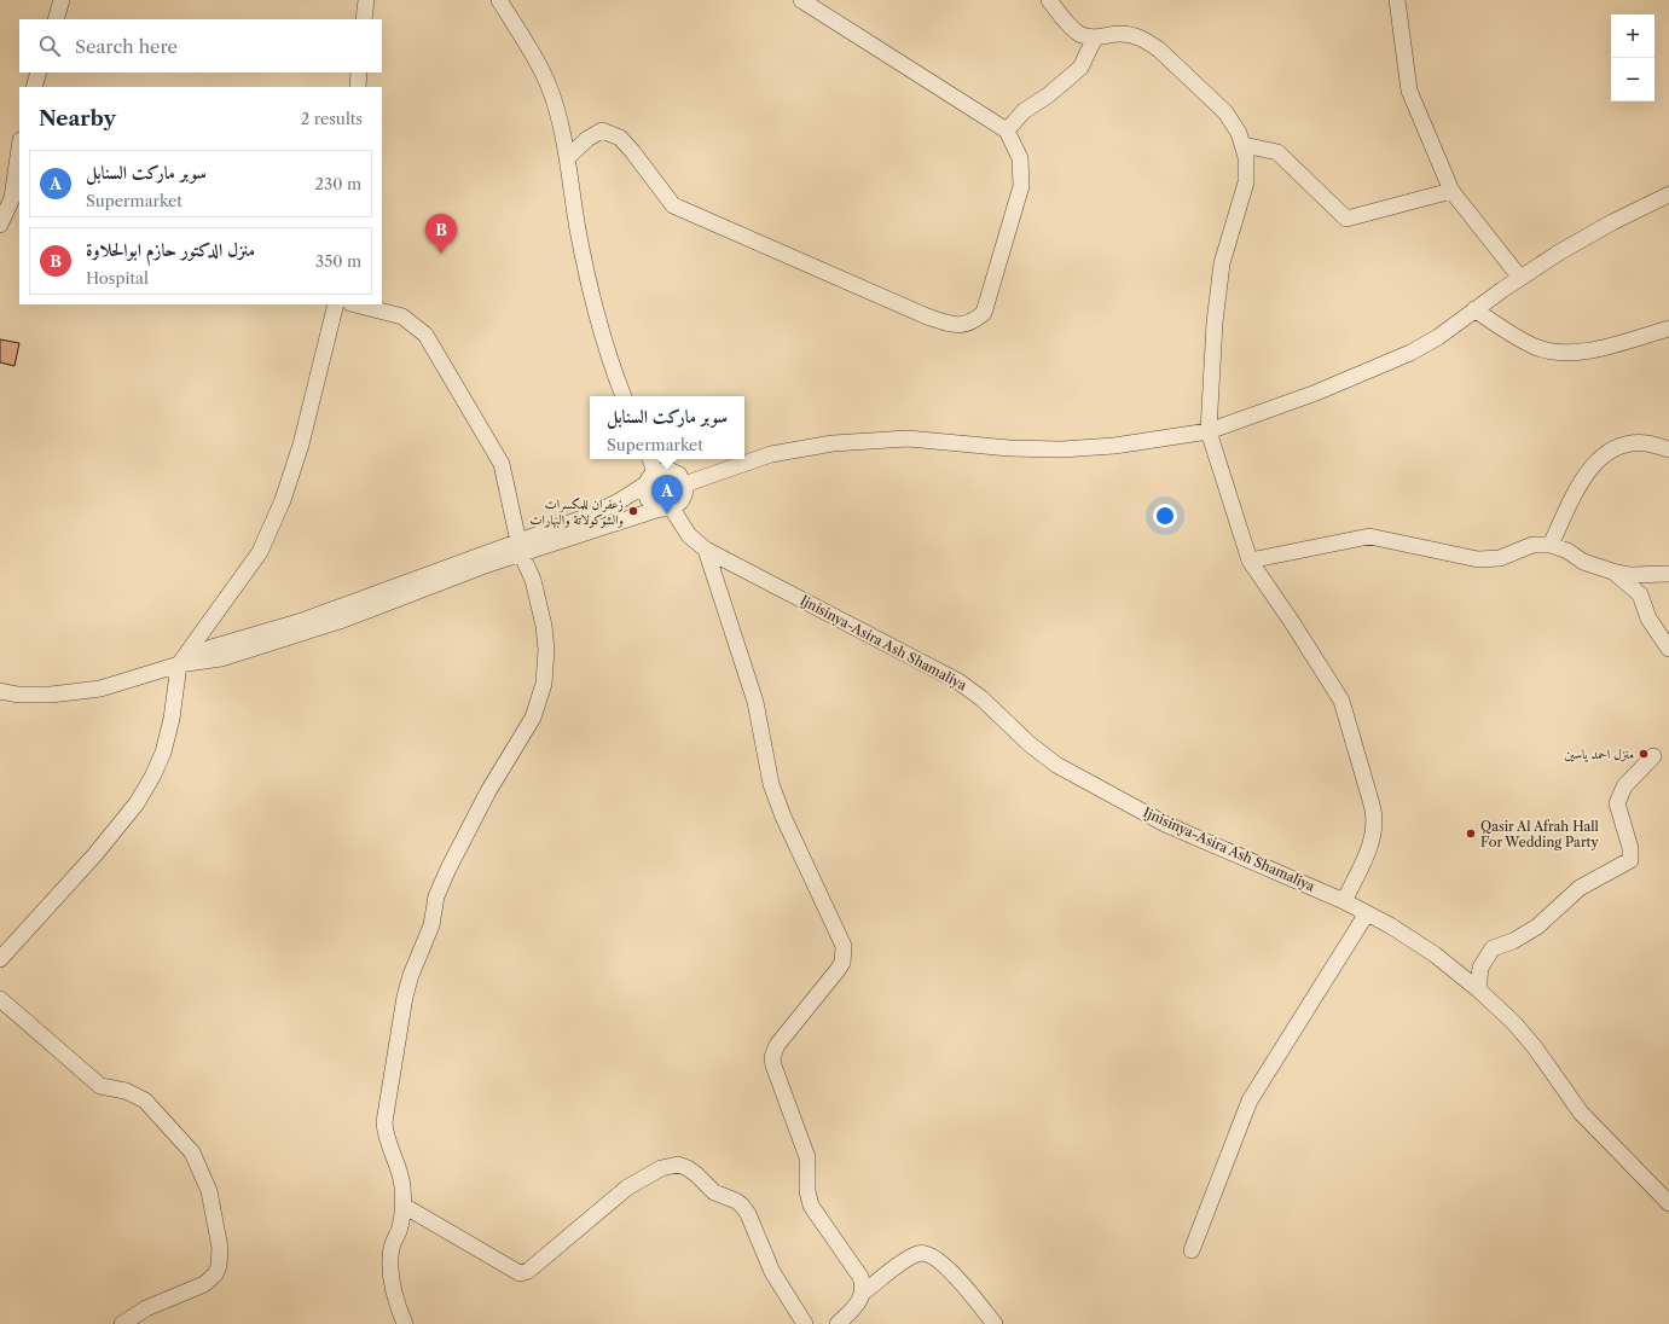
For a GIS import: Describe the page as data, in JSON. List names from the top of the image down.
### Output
{
  "streets": {
    "street": ["Ijnisinya-Asira Ash Shamaliya"]
  },
  "places": ["زعفران للمكسرات والشوكولاتة والبهارات", "منزل احمد ياسين", "Qasir Al Afrah Hall For Wedding Party"],
  "page": {
    "map_buttons": ["+", "−"],
    "search": "Search here",
    "heading": ["Nearby", "2 results"],
    "list": [
      {
        "mark": "A",
        "name": "سوبر ماركت السنابل",
        "note": "Supermarket",
        "value": "230 m"
      },
      {
        "mark": "B",
        "name": "منزل الدكتور حازم ابوالحلاوة",
        "note": "Hospital",
        "value": "350 m"
      }
    ],
    "pins": ["B", "A"],
    "popup": ["سوبر ماركت السنابل", "Supermarket"]
  }
}
